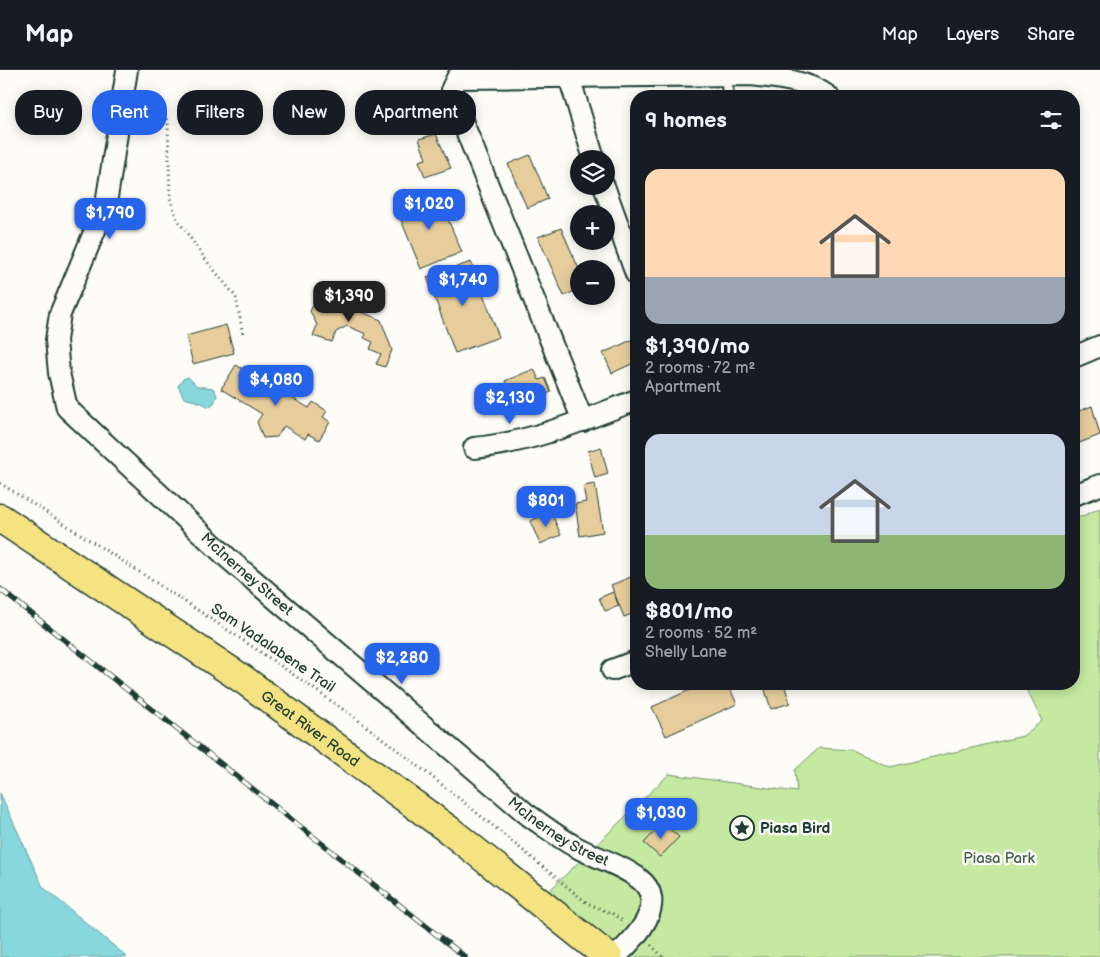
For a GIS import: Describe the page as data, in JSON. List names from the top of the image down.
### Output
{
  "streets": {
    "main road": ["Great River Road"],
    "street": ["McInerney Street"],
    "path": ["Sam Vadalabene Trail"]
  },
  "crossings": [
    ["McInerney Street", "Sam Vadalabene Trail"]
  ],
  "parks": ["Piasa Park"],
  "places": {
    "place": ["Piasa Bird"]
  },
  "page": {
    "header": "Map",
    "nav": ["Map", "Layers", "Share"],
    "chip": [
      "Buy",
      "Rent",
      "Filters",
      "New",
      "Apartment"
    ],
    "heading": "9 homes",
    "map_buttons": ["+", "−"],
    "list": [
      {
        "name": "$1,390/mo",
        "note": "2 rooms · 72 m² · Apartment"
      },
      {
        "name": "$801/mo",
        "note": "2 rooms · 52 m² · Shelly Lane"
      }
    ],
    "price": [
      "$1,020",
      "$1,790",
      "$1,740",
      "$1,390",
      "$4,080",
      "$2,130",
      "$801",
      "$2,280",
      "$1,030"
    ]
  }
}
